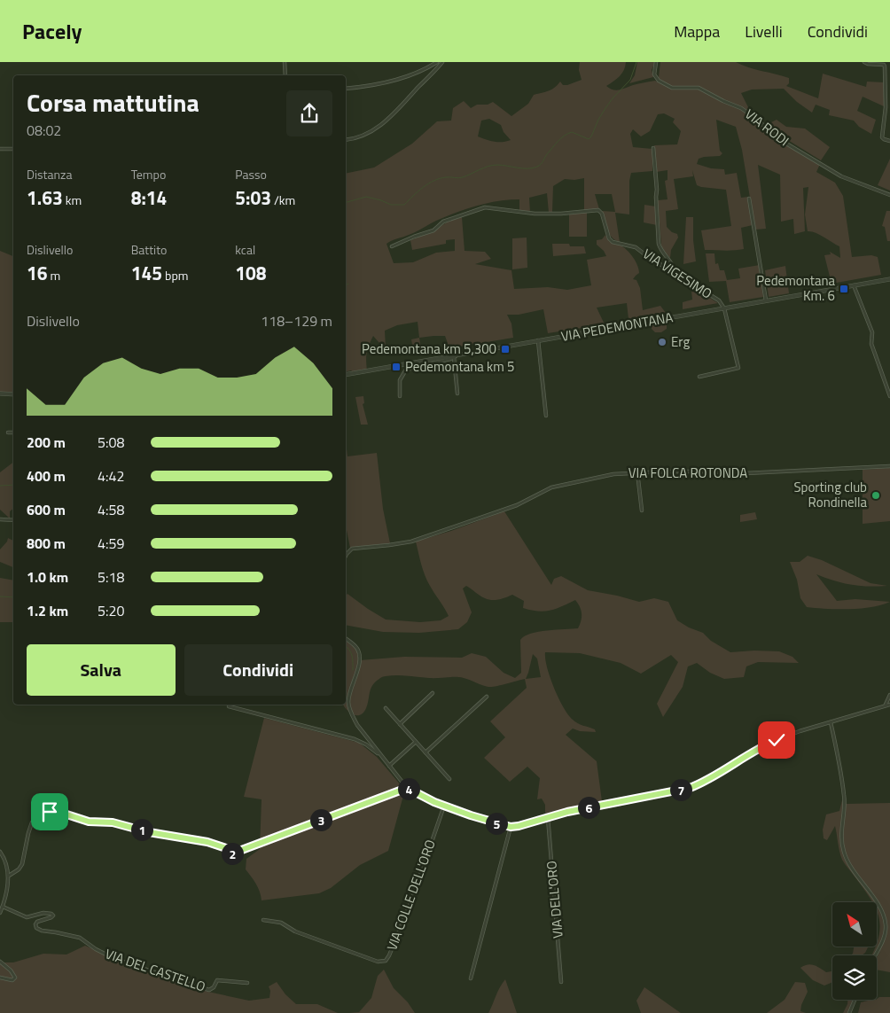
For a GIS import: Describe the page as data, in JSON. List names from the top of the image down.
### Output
{
  "streets": {
    "street": [
      "VIA RODI",
      "VIA VIGESIMO",
      "VIA PEDEMONTANA",
      "VIA FOLCA ROTONDA",
      "VIA COLLE DELL'ORO",
      "VIA DELL'ORO",
      "VIA DEL CASTELLO"
    ]
  },
  "crossings": [
    ["VIA VIGESIMO", "VIA PEDEMONTANA"]
  ],
  "places": {
    "transit": ["Pedemontana Km. 6", "Pedemontana km 5,300", "Pedemontana km 5"],
    "other": ["Erg", "Sporting club Rondinella"]
  },
  "north": "top left",
  "page": {
    "header": "Pacely",
    "nav": ["Mappa", "Livelli", "Condividi"],
    "heading": ["Corsa mattutina", "08:02"],
    "stats": [
      ["Distanza", "1.63 km"],
      ["Tempo", "8:14"],
      ["Passo", "5:03 /km"],
      ["Dislivello", "16 m"],
      ["Battito", "145 bpm"],
      ["kcal", "108"]
    ],
    "chart": ["Dislivello", "118–129 m"],
    "list": [
      {
        "name": "200 m",
        "note": "5:08"
      },
      {
        "name": "400 m",
        "note": "4:42"
      },
      {
        "name": "600 m",
        "note": "4:58"
      },
      {
        "name": "800 m",
        "note": "4:59"
      },
      {
        "name": "1.0 km",
        "note": "5:18"
      },
      {
        "name": "1.2 km",
        "note": "5:20"
      }
    ],
    "buttons": ["Salva", "Condividi"],
    "pins": [
      "4",
      "7",
      "6",
      "3",
      "5",
      "1",
      "2"
    ]
  }
}
